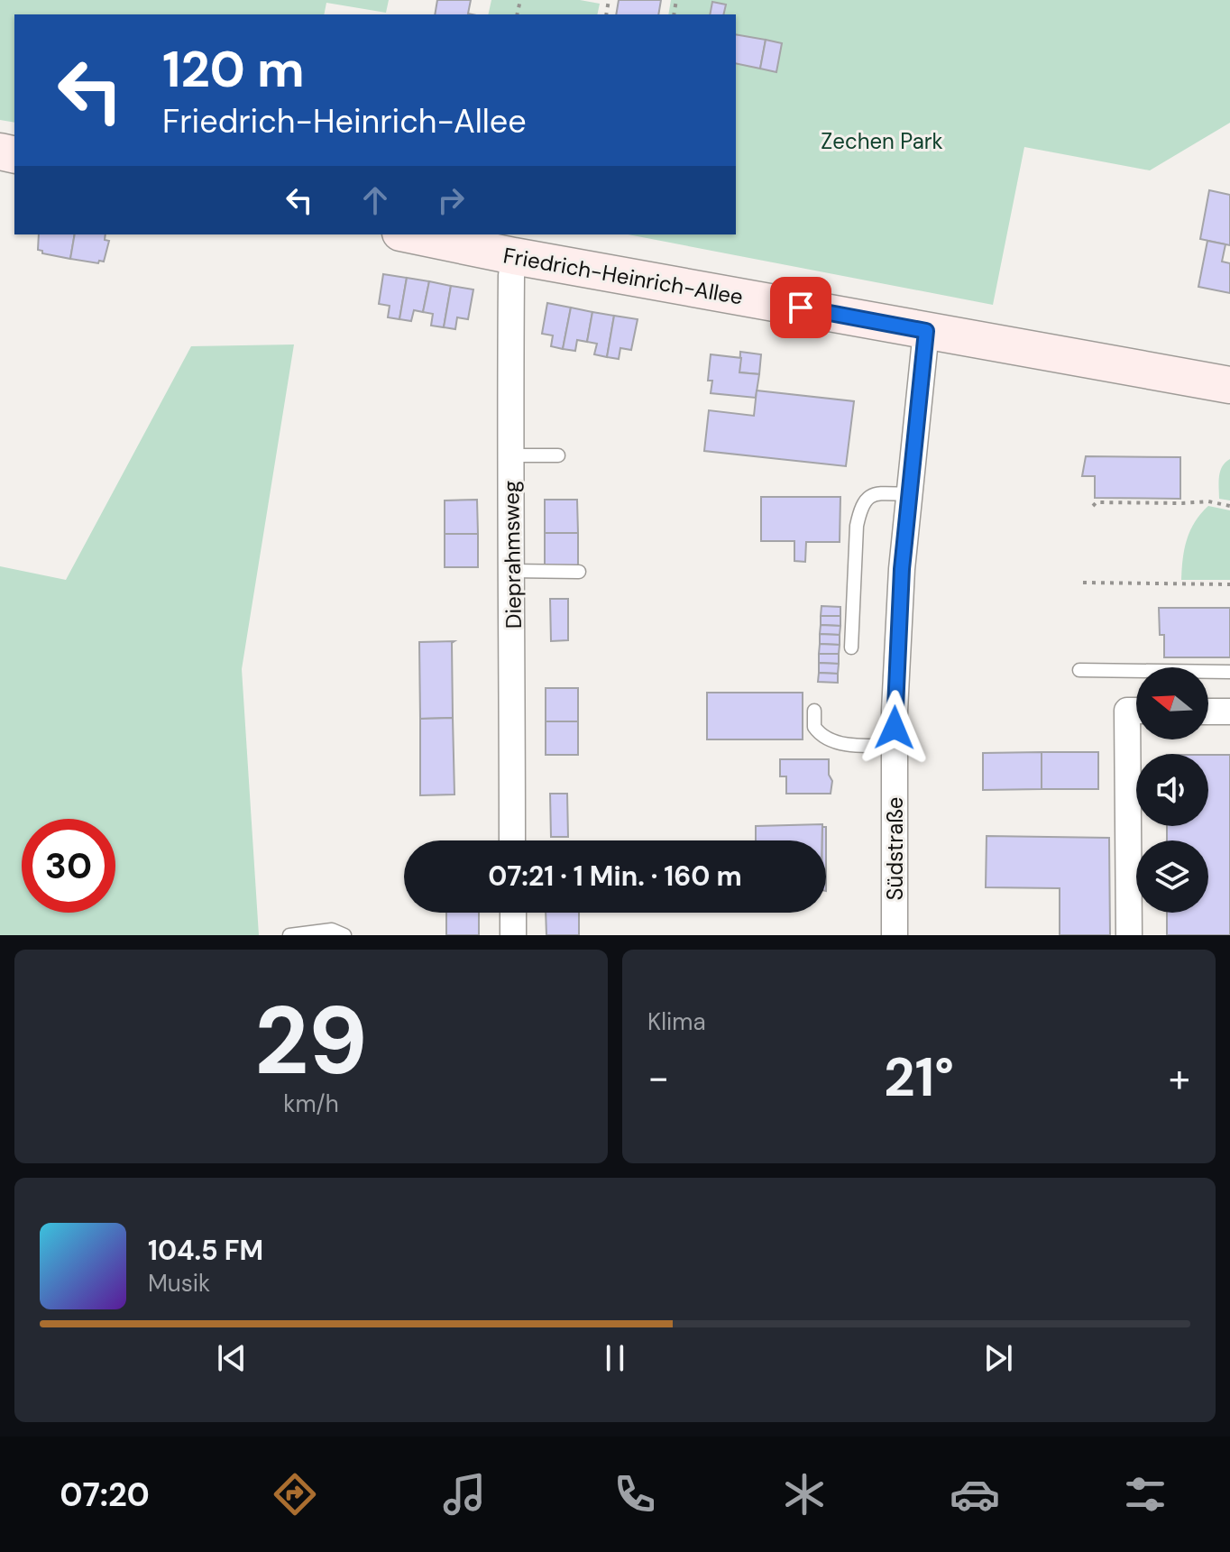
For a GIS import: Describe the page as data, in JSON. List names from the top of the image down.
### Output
{
  "streets": {
    "main road": ["Friedrich-Heinrich-Allee"],
    "street": ["Dieprahmsweg", "Südstraße"]
  },
  "crossings": [
    ["Friedrich-Heinrich-Allee", "Dieprahmsweg"],
    ["Friedrich-Heinrich-Allee", "Südstraße"]
  ],
  "parks": ["Zechen Park"],
  "north": "left",
  "page": {
    "turn": ["120 m", "Friedrich-Heinrich-Allee"],
    "limit": "30",
    "trip": "07:21 · 1 Min. · 160 m",
    "tile": [
      ["29", "km/h"],
      "Klima"
    ],
    "heat": ["−", "21°", "+"],
    "song": ["104.5 FM", "Musik"],
    "tabs": "07:20"
  }
}
